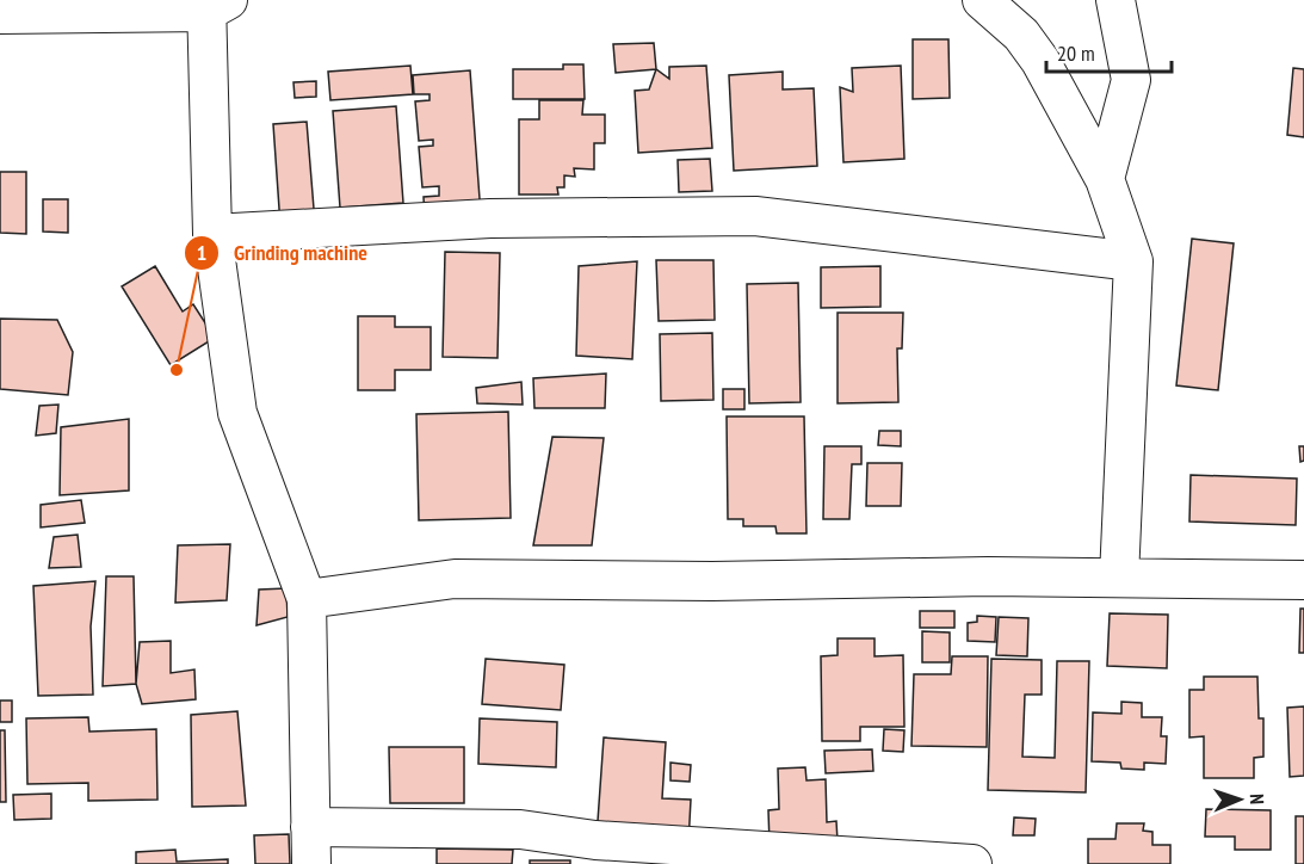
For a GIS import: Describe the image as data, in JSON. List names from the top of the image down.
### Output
{
  "places": ["Grinding machine"],
  "scale_bar": "20 m",
  "north": "right"
}
